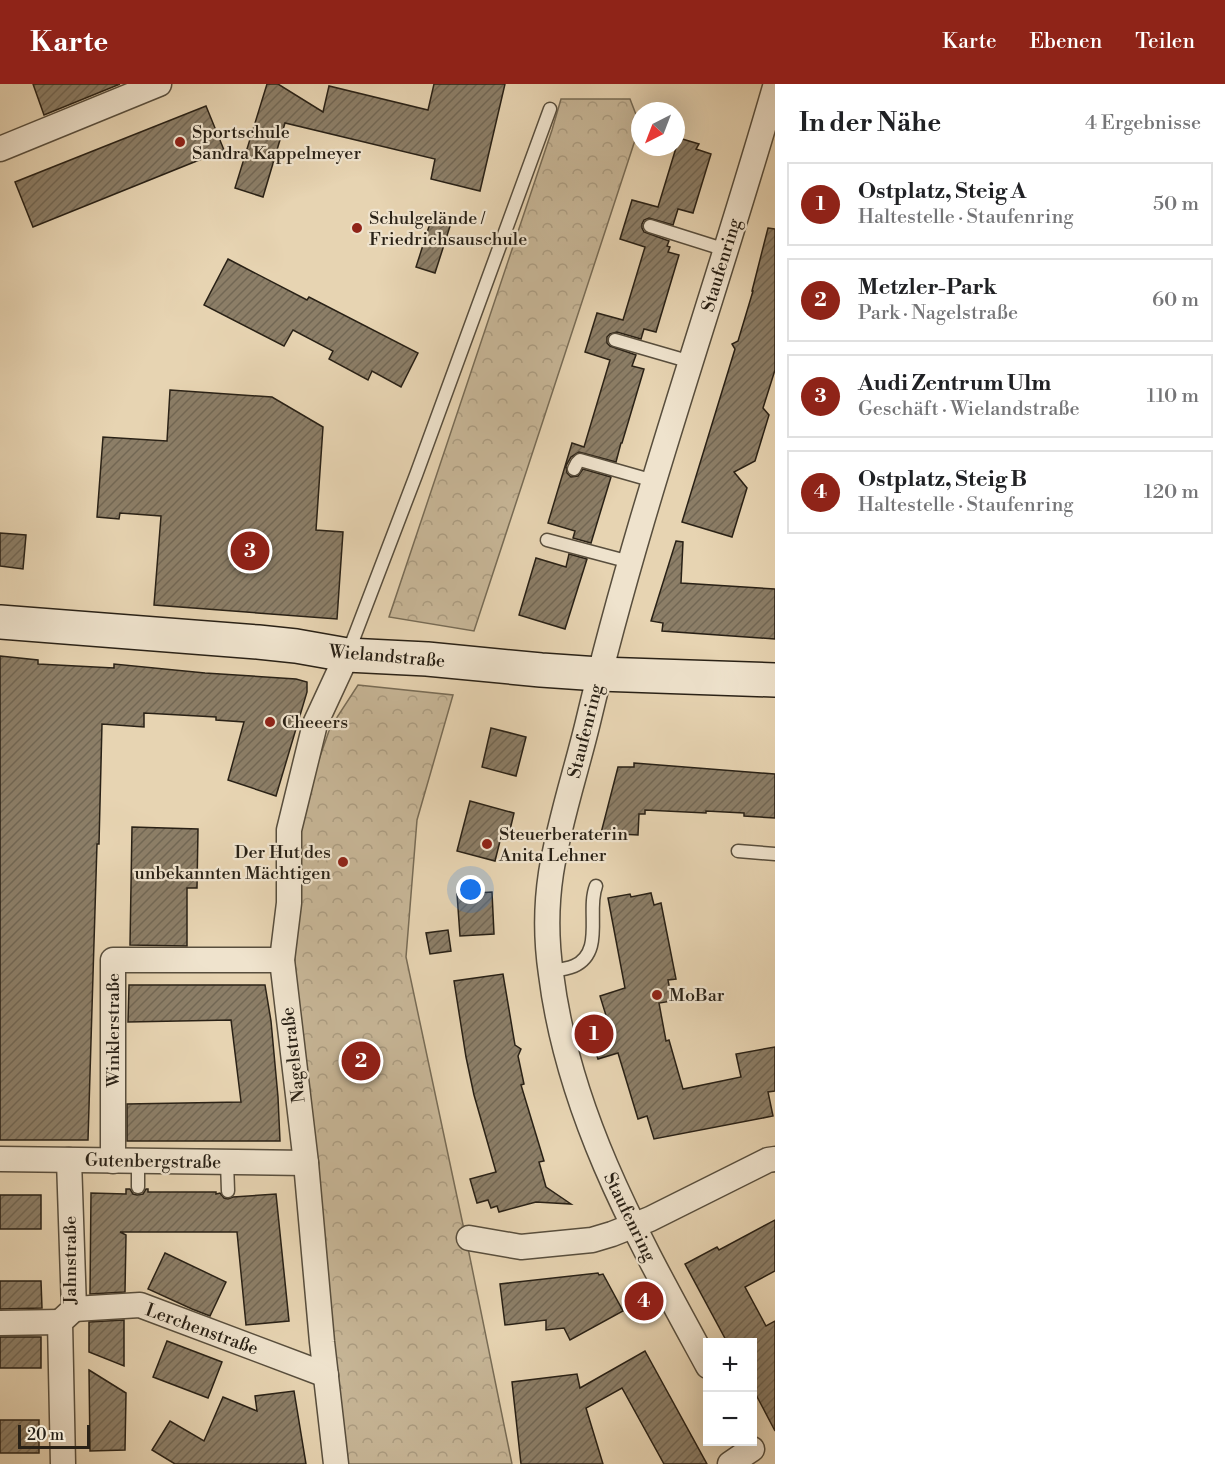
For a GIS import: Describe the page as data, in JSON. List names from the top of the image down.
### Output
{
  "streets": {
    "street": [
      "Staufenring",
      "Wielandstraße",
      "Winklerstraße",
      "Nagelstraße",
      "Gutenbergstraße",
      "Jahnstraße",
      "Lerchenstraße"
    ]
  },
  "crossings": [
    ["Staufenring", "Wielandstraße"],
    ["Wielandstraße", "Nagelstraße"],
    ["Winklerstraße", "Nagelstraße"],
    ["Winklerstraße", "Gutenbergstraße"],
    ["Nagelstraße", "Gutenbergstraße"],
    ["Nagelstraße", "Lerchenstraße"],
    ["Gutenbergstraße", "Jahnstraße"],
    ["Jahnstraße", "Lerchenstraße"]
  ],
  "places": [
    "Sportschule Sandra Kappelmeyer",
    "Schulgelände / Friedrichsauschule",
    "Cheeers",
    "Steuerberaterin Anita Lehner",
    "Der Hut des unbekannten Mächtigen",
    "MoBar"
  ],
  "scale_bar": "20 m",
  "north": "bottom left",
  "page": {
    "header": "Karte",
    "nav": ["Karte", "Ebenen", "Teilen"],
    "heading": ["In der Nähe", "4 Ergebnisse"],
    "list": [
      {
        "mark": "1",
        "name": "Ostplatz, Steig A",
        "note": "Haltestelle · Staufenring",
        "value": "50 m"
      },
      {
        "mark": "2",
        "name": "Metzler-Park",
        "note": "Park · Nagelstraße",
        "value": "60 m"
      },
      {
        "mark": "3",
        "name": "Audi Zentrum Ulm",
        "note": "Geschäft · Wielandstraße",
        "value": "110 m"
      },
      {
        "mark": "4",
        "name": "Ostplatz, Steig B",
        "note": "Haltestelle · Staufenring",
        "value": "120 m"
      }
    ],
    "pins": [
      "3",
      "1",
      "2",
      "4"
    ],
    "map_buttons": ["+", "−"],
    "scale": "20 m"
  }
}
